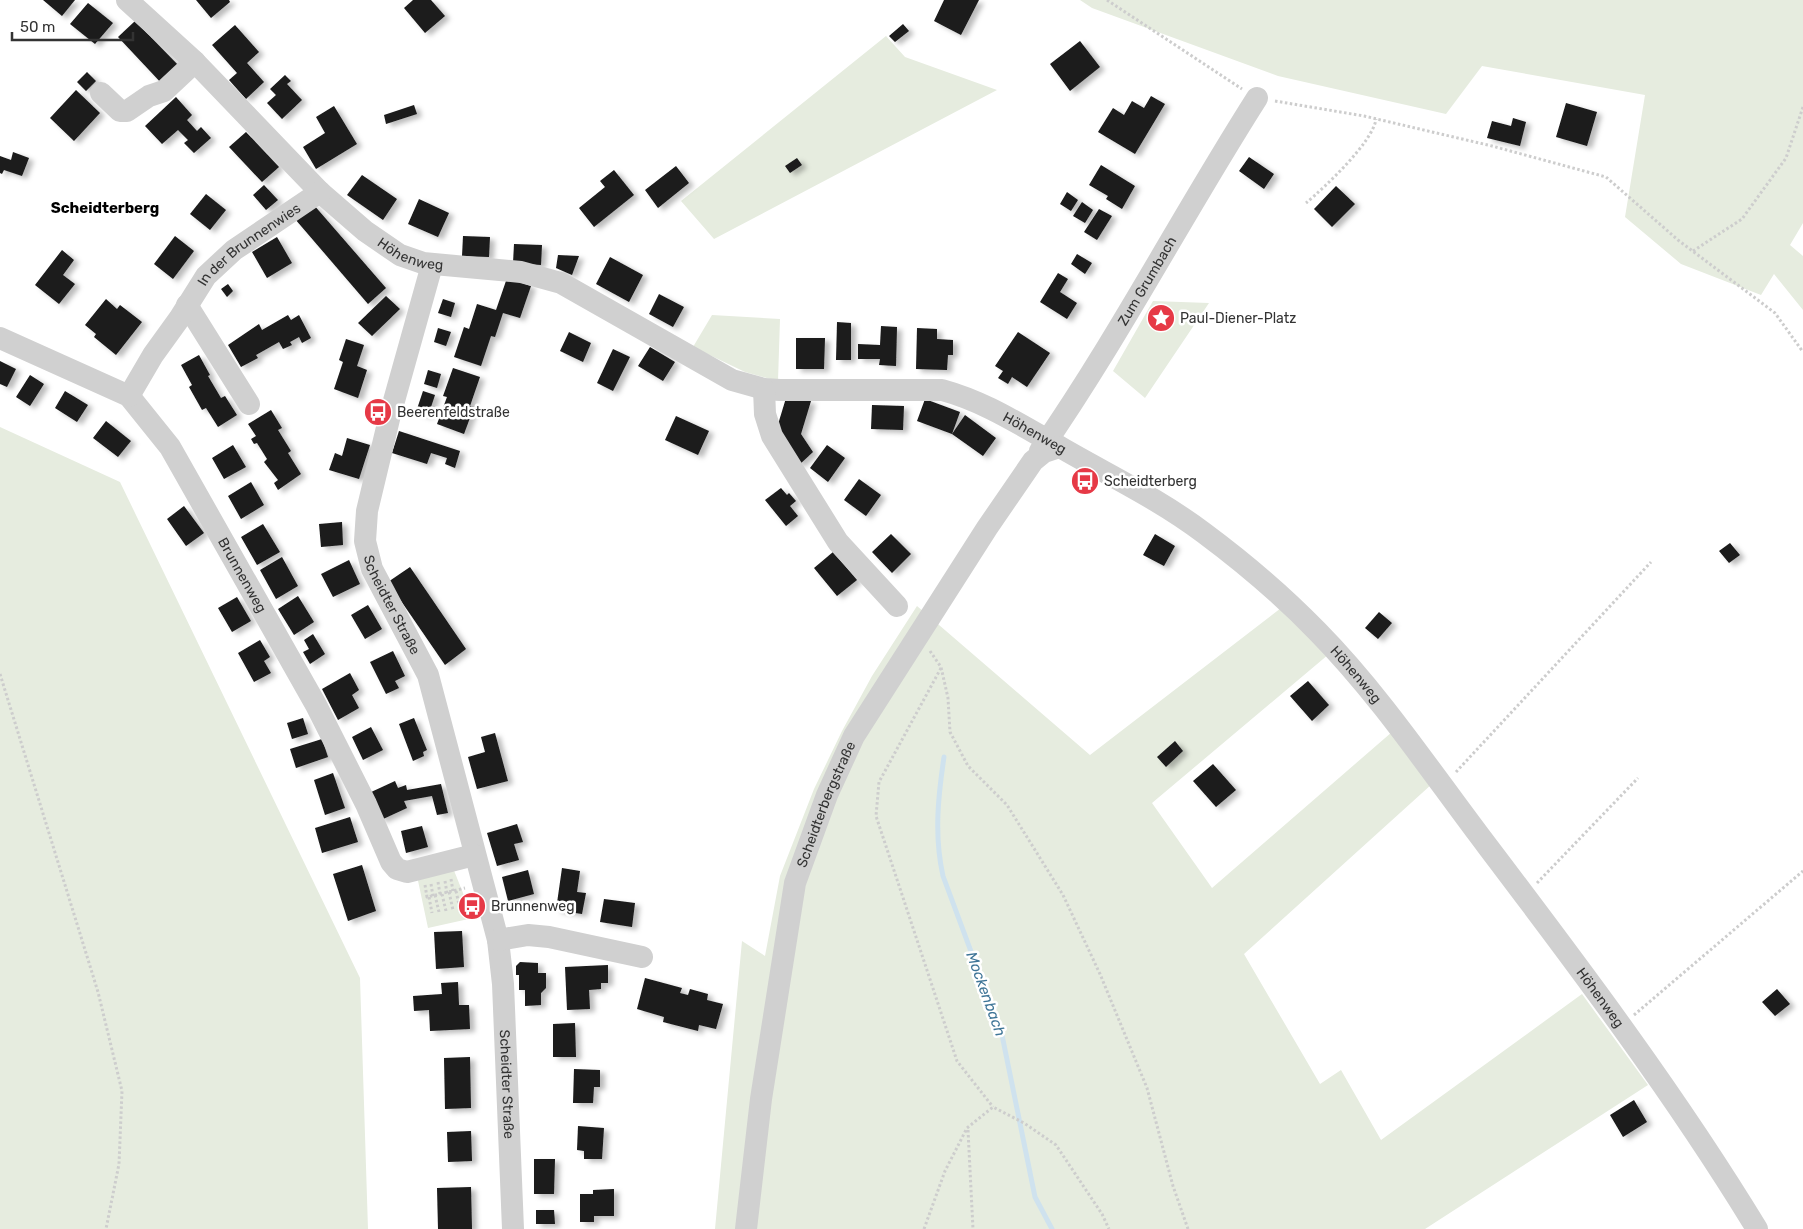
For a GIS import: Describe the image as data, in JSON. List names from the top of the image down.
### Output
{
  "streets": {
    "street": [
      "In der Brunnenwies",
      "Höhenweg",
      "Zum Grumbach",
      "Brunnenweg",
      "Scheidter Straße",
      "Scheidterbergstraße"
    ]
  },
  "crossings": [
    ["In der Brunnenwies", "Höhenweg"],
    ["In der Brunnenwies", "Brunnenweg"],
    ["Höhenweg", "Zum Grumbach"],
    ["Höhenweg", "Scheidter Straße"],
    ["Zum Grumbach", "Scheidterbergstraße"],
    ["Brunnenweg", "Scheidter Straße"]
  ],
  "districts": ["Scheidterberg"],
  "water": ["Mockenbach"],
  "places": {
    "place": ["Paul-Diener-Platz"],
    "bus stop": ["Beerenfeldstraße", "Scheidterberg", "Brunnenweg"]
  },
  "scale_bar": "50 m"
}
